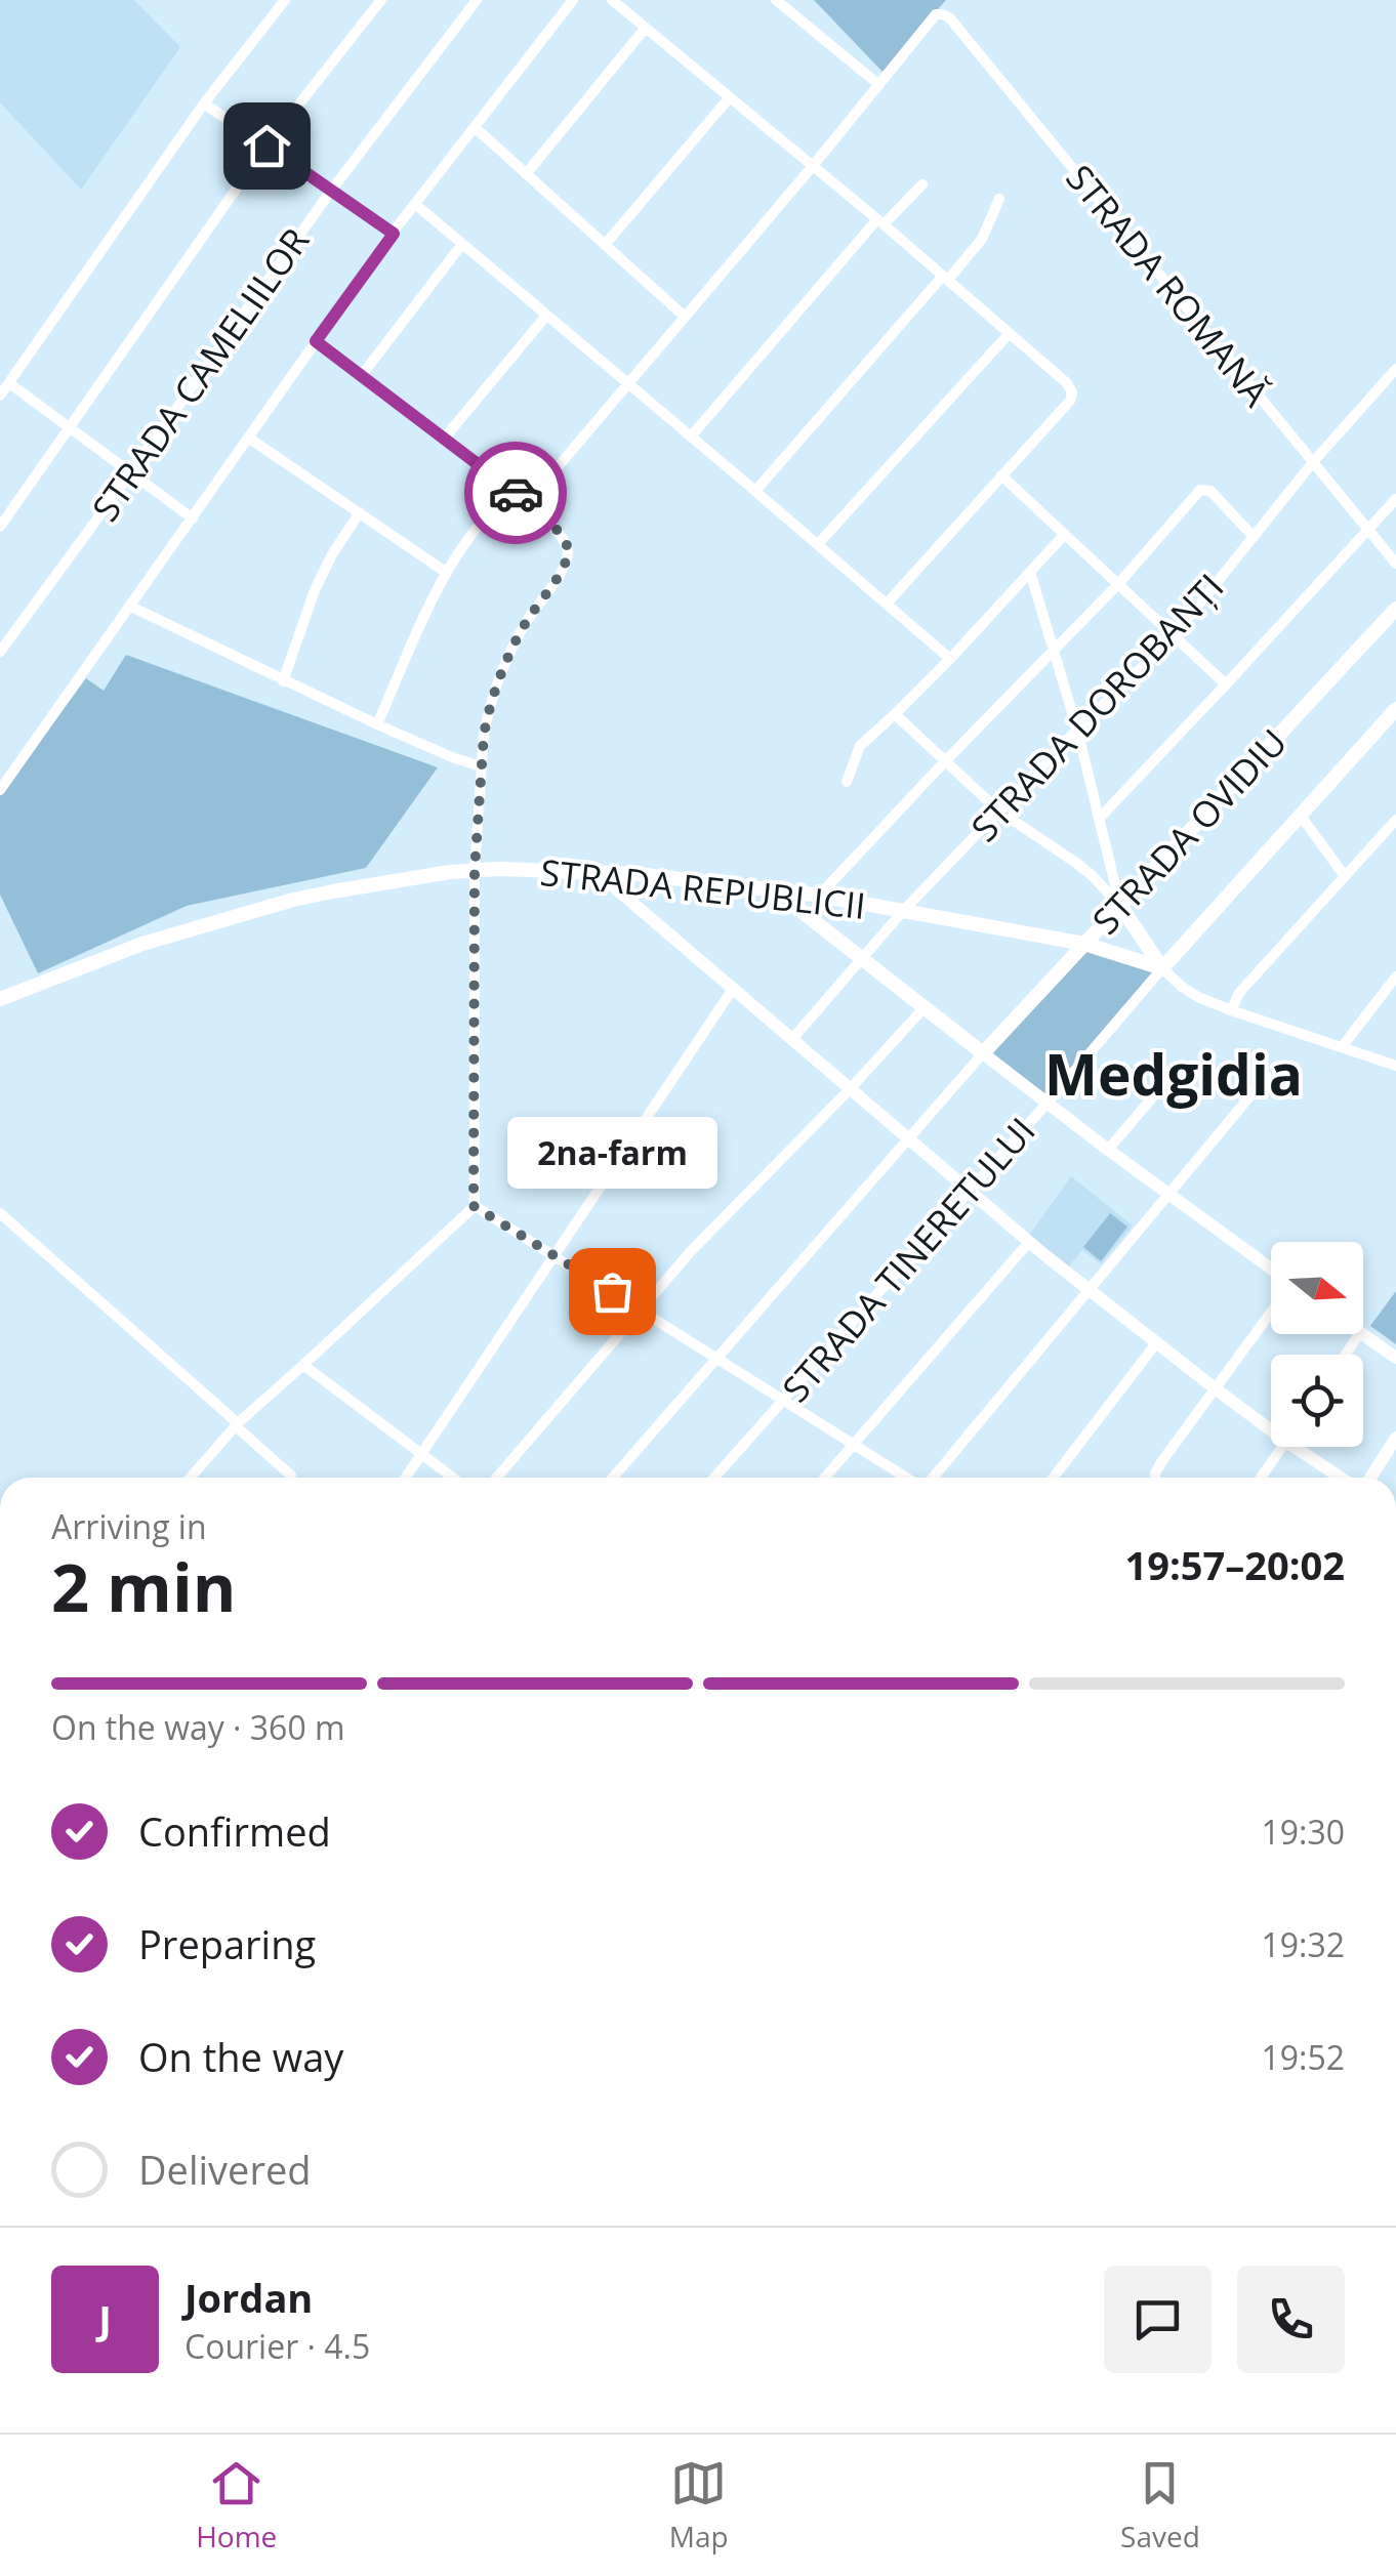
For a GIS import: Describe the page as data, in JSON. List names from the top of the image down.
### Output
{
  "streets": {
    "main road": ["STRADA OVIDIU", "STRADA REPUBLICII", "STRADA TINERETULUI"],
    "street": ["STRADA ROMANĂ", "STRADA CAMELIILOR", "STRADA DOROBANȚI"]
  },
  "crossings": [
    ["STRADA ROMANĂ", "STRADA DOROBANȚI"],
    ["STRADA DOROBANȚI", "STRADA REPUBLICII"],
    ["STRADA OVIDIU", "STRADA REPUBLICII"],
    ["STRADA REPUBLICII", "STRADA TINERETULUI"]
  ],
  "districts": ["Medgidia"],
  "places": ["2na-farm"],
  "north": "right",
  "page": {
    "bubble": "2na-farm",
    "heading": ["2 min", "Arriving in", "19:57–20:02"],
    "panel": ["Jordan", "Courier · 4.5"],
    "bar": "On the way · 360 m",
    "list": [
      ["Confirmed", "19:30"],
      ["Preparing", "19:32"],
      ["On the way", "19:52"],
      "Delivered"
    ],
    "round": "J",
    "tabs": ["Home", "Map", "Saved"]
  }
}
